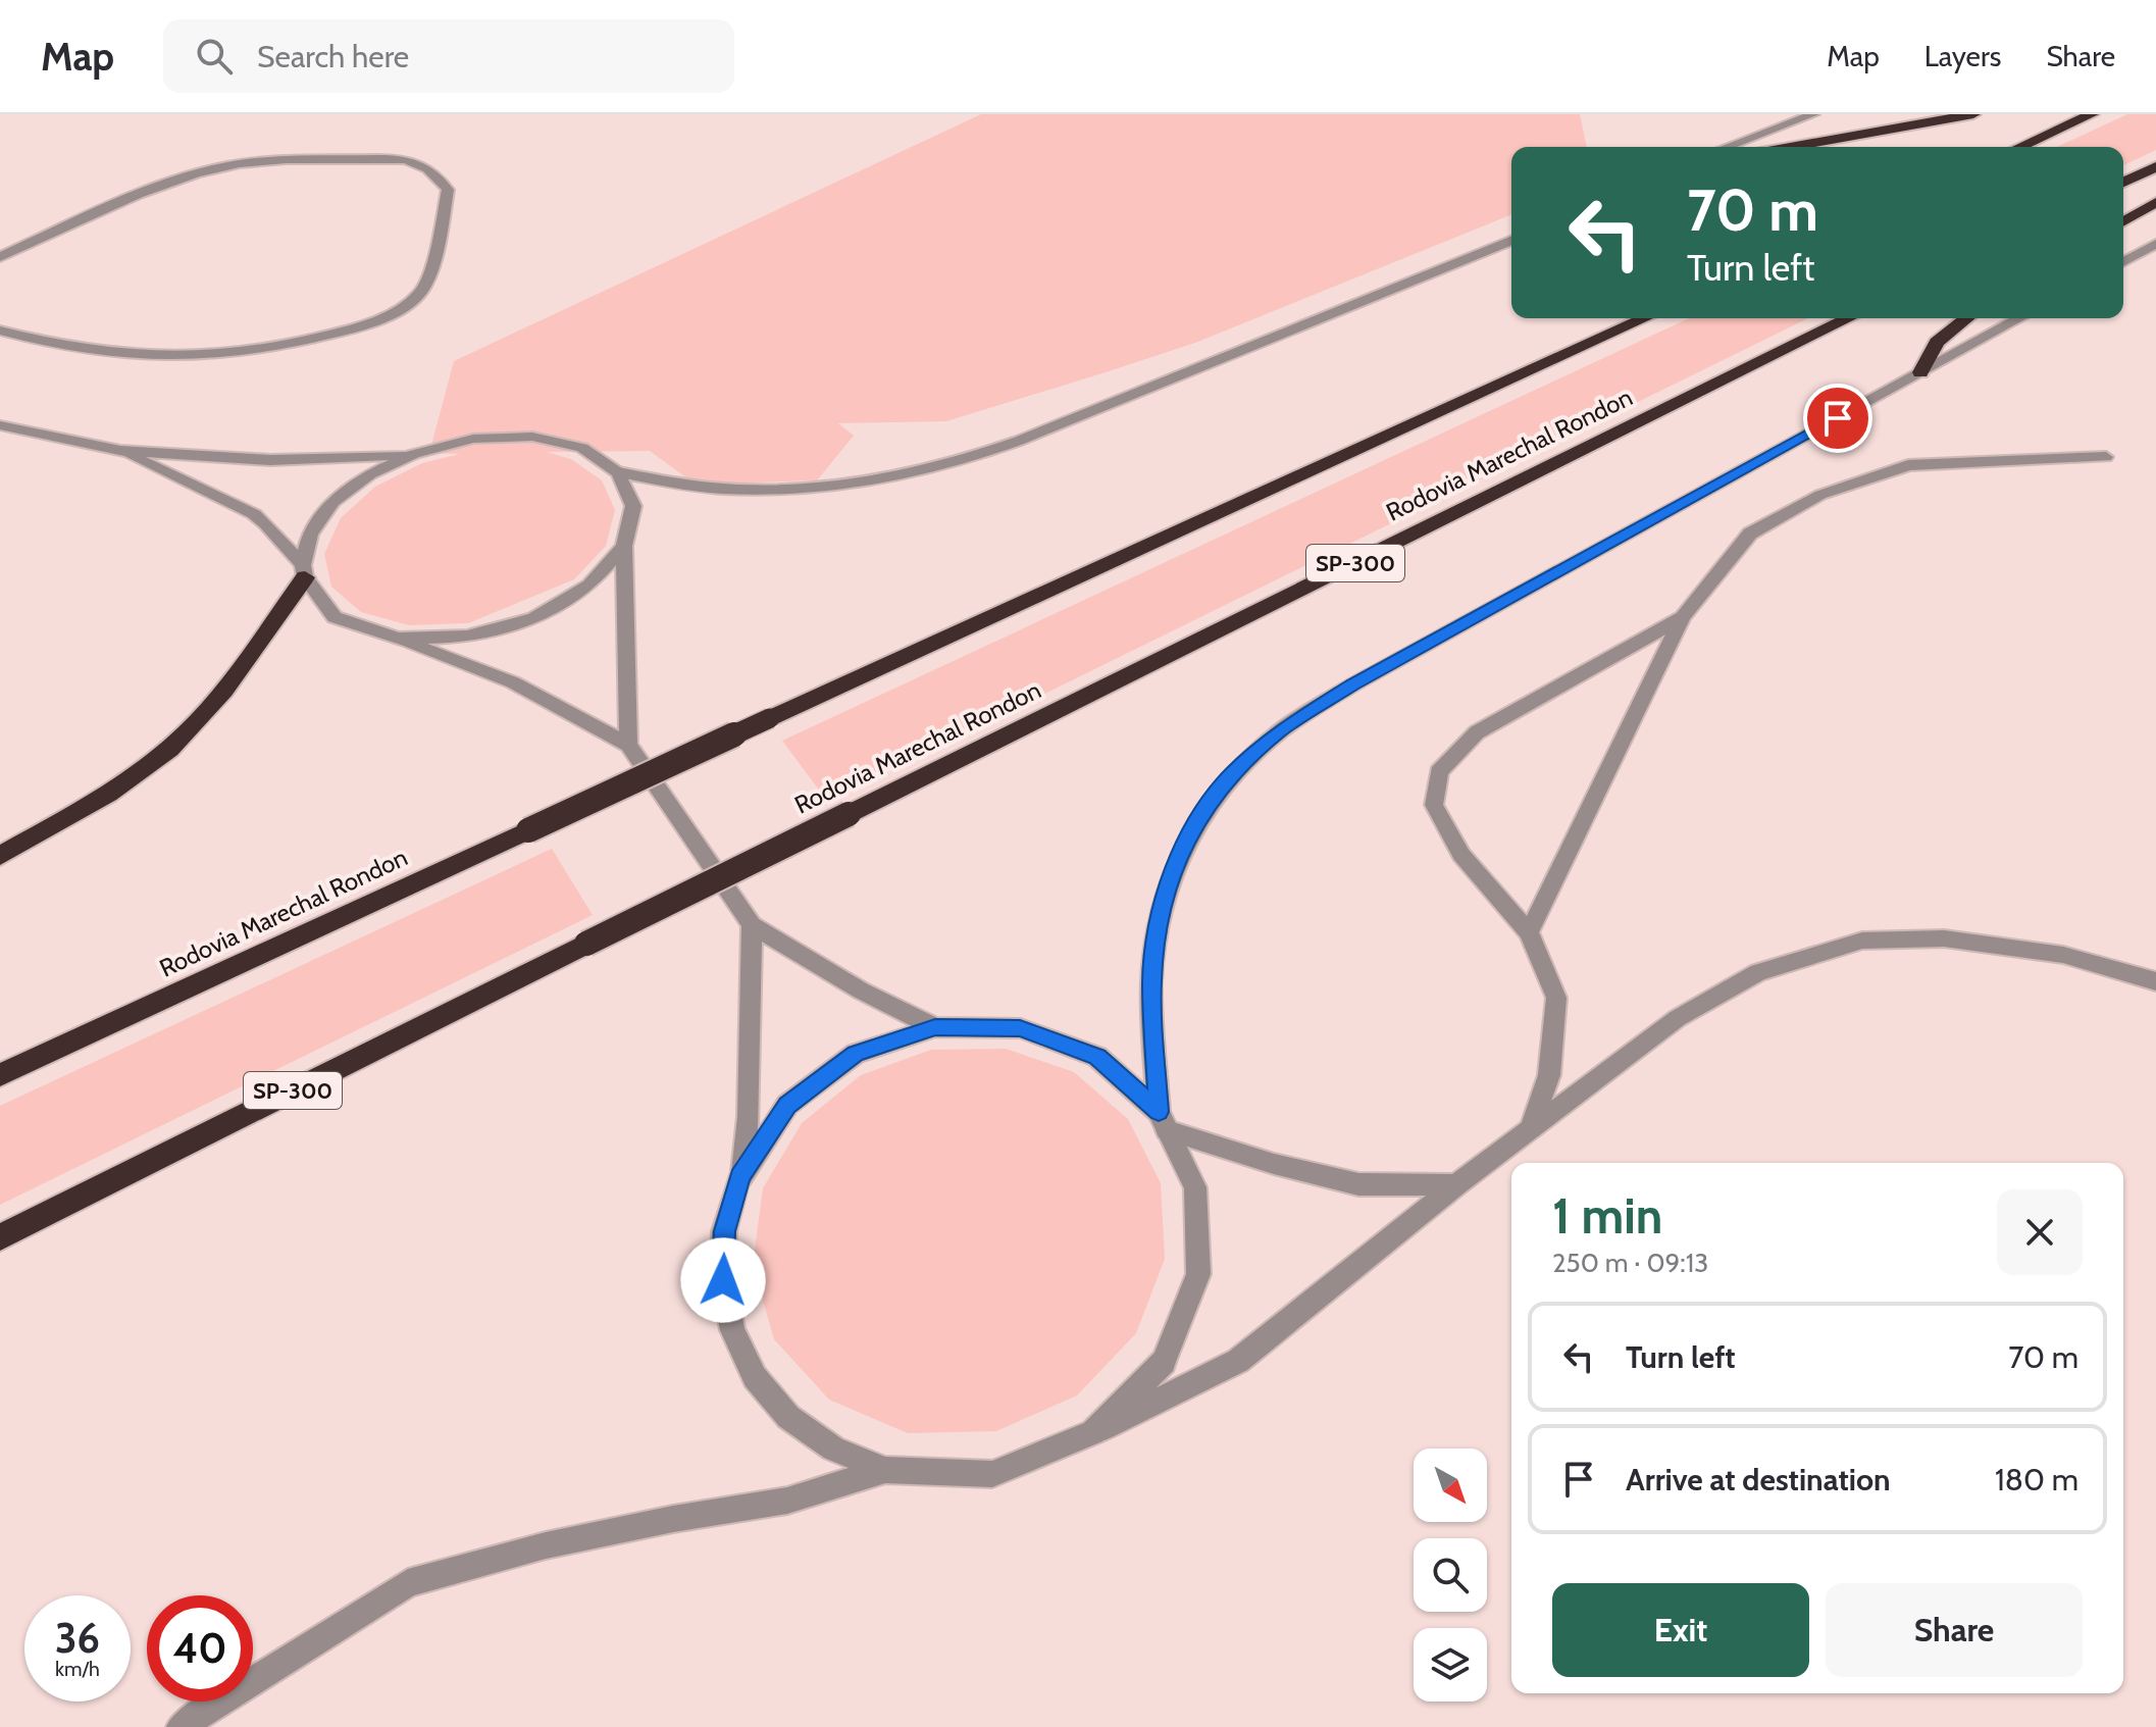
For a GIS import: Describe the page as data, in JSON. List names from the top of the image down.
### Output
{
  "streets": {
    "highway": ["Rodovia Marechal Rondon", "SP-300"]
  },
  "north": "bottom right",
  "page": {
    "header": "Map",
    "search": "Search here",
    "nav": ["Map", "Layers", "Share"],
    "turn": ["70 m", "Turn left"],
    "heading": ["1 min", "250 m · 09:13"],
    "list": [
      {
        "name": "Turn left",
        "value": "70 m"
      },
      {
        "name": "Arrive at destination",
        "value": "180 m"
      }
    ],
    "buttons": ["Exit", "Share"],
    "speed": "36 km/h",
    "limit": "40"
  }
}
